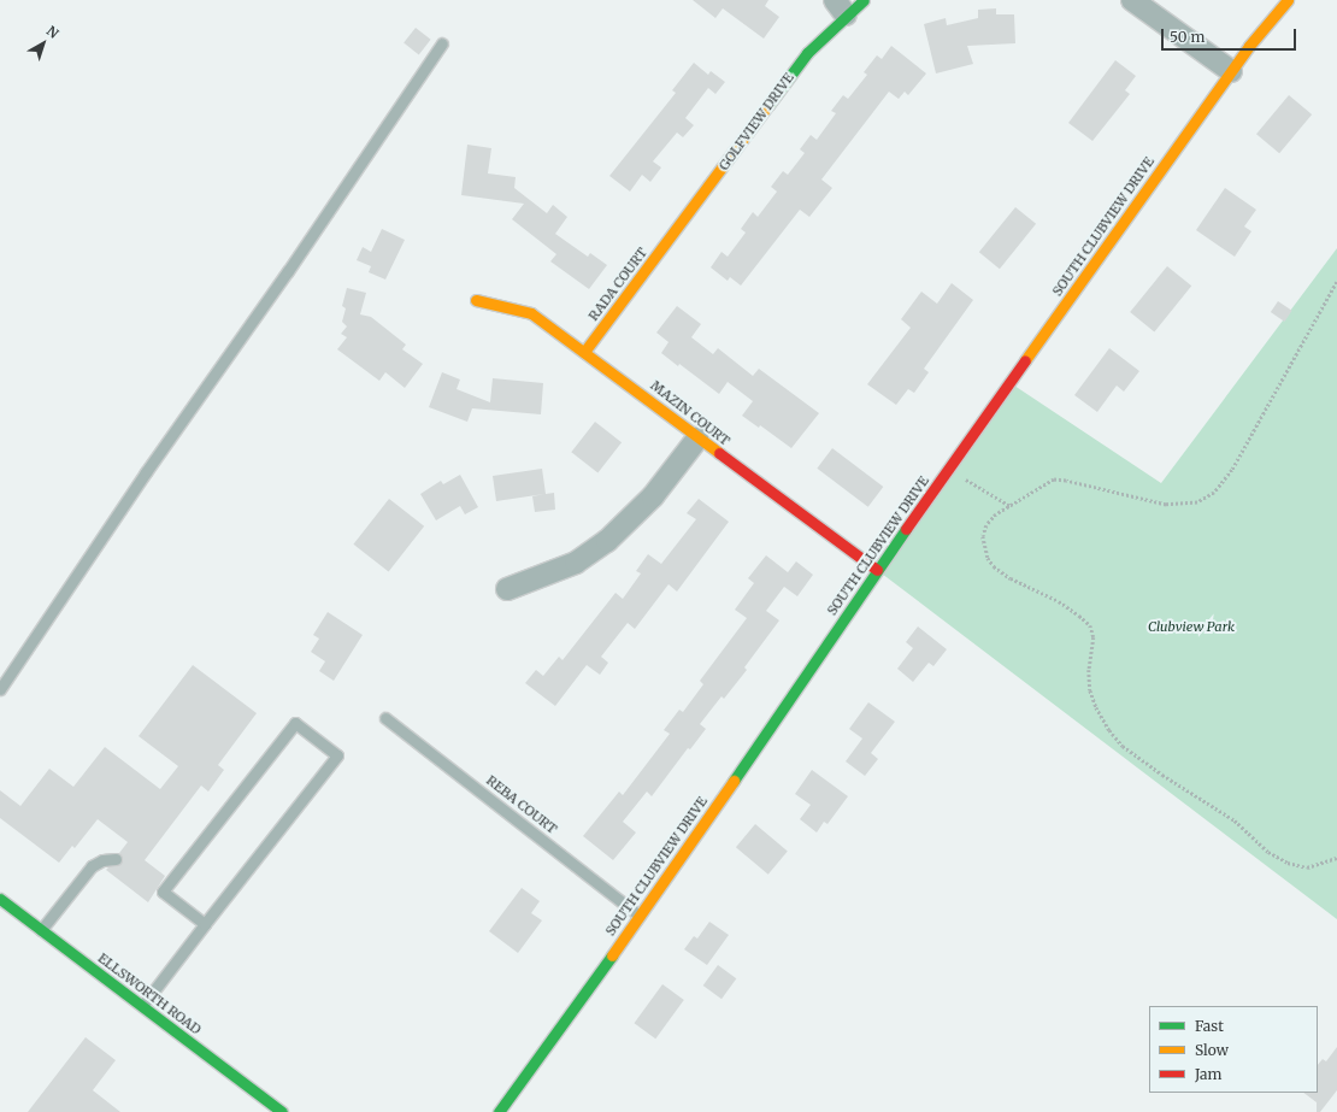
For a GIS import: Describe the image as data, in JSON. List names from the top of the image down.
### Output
{
  "streets": {
    "street": [
      "GOLFVIEW DRIVE",
      "SOUTH CLUBVIEW DRIVE",
      "RADA COURT",
      "MAZIN COURT",
      "ELLSWORTH ROAD"
    ],
    "lane": ["REBA COURT"]
  },
  "crossings": [
    ["GOLFVIEW DRIVE", "RADA COURT"],
    ["SOUTH CLUBVIEW DRIVE", "MAZIN COURT"],
    ["SOUTH CLUBVIEW DRIVE", "REBA COURT"],
    ["RADA COURT", "MAZIN COURT"]
  ],
  "parks": ["Clubview Park"],
  "legend": ["Fast", "Slow", "Jam"],
  "scale_bar": "50 m",
  "north": "top right"
}
